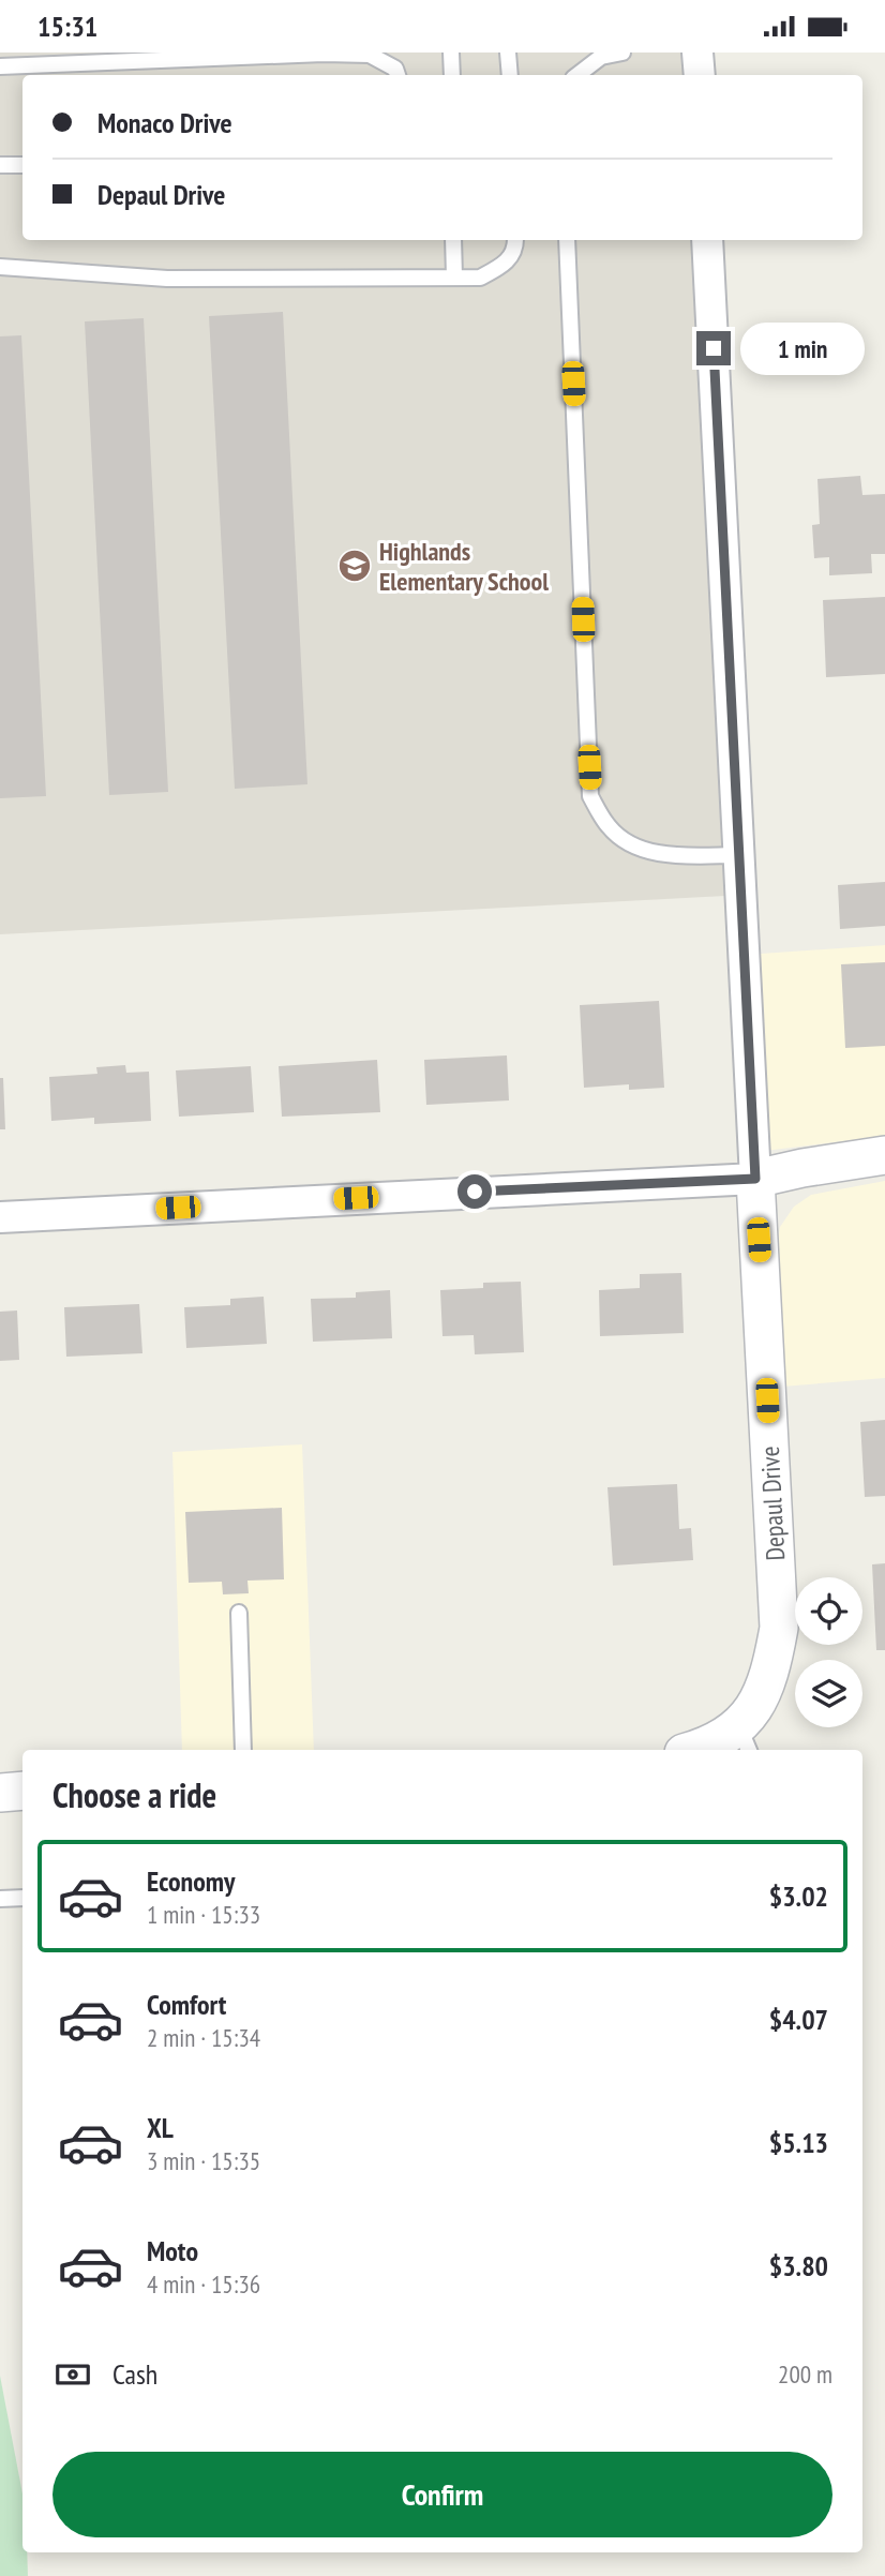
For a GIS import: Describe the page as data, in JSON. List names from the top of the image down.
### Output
{
  "streets": {
    "street": ["Depaul Drive"]
  },
  "places": {
    "school or university": ["Highlands Elementary School"]
  },
  "page": {
    "status": "15:31",
    "banner": ["Monaco Drive", "Depaul Drive"],
    "bubble": "1 min",
    "heading": "Choose a ride",
    "list": [
      {
        "name": "Economy",
        "note": "1 min · 15:33",
        "value": "$3.02"
      },
      {
        "name": "Comfort",
        "note": "2 min · 15:34",
        "value": "$4.07"
      },
      {
        "name": "XL",
        "note": "3 min · 15:35",
        "value": "$5.13"
      },
      {
        "name": "Moto",
        "note": "4 min · 15:36",
        "value": "$3.80"
      }
    ],
    "pay": ["Cash", "200 m"],
    "buttons": "Confirm"
  }
}
